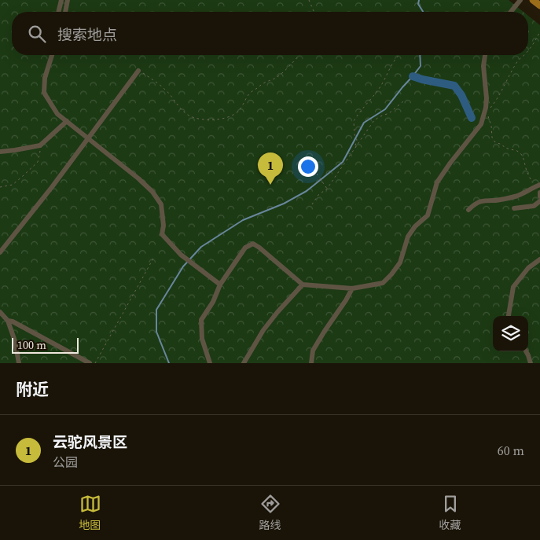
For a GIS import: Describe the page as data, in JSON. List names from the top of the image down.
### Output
{
  "scale_bar": "100 m",
  "page": {
    "search": "搜索地点",
    "pins": "1",
    "scale": "100 m",
    "heading": "附近",
    "list": [
      {
        "mark": "1",
        "name": "云驼风景区",
        "note": "公园",
        "value": "60 m"
      }
    ],
    "nav": ["地图", "路线", "收藏"]
  }
}
